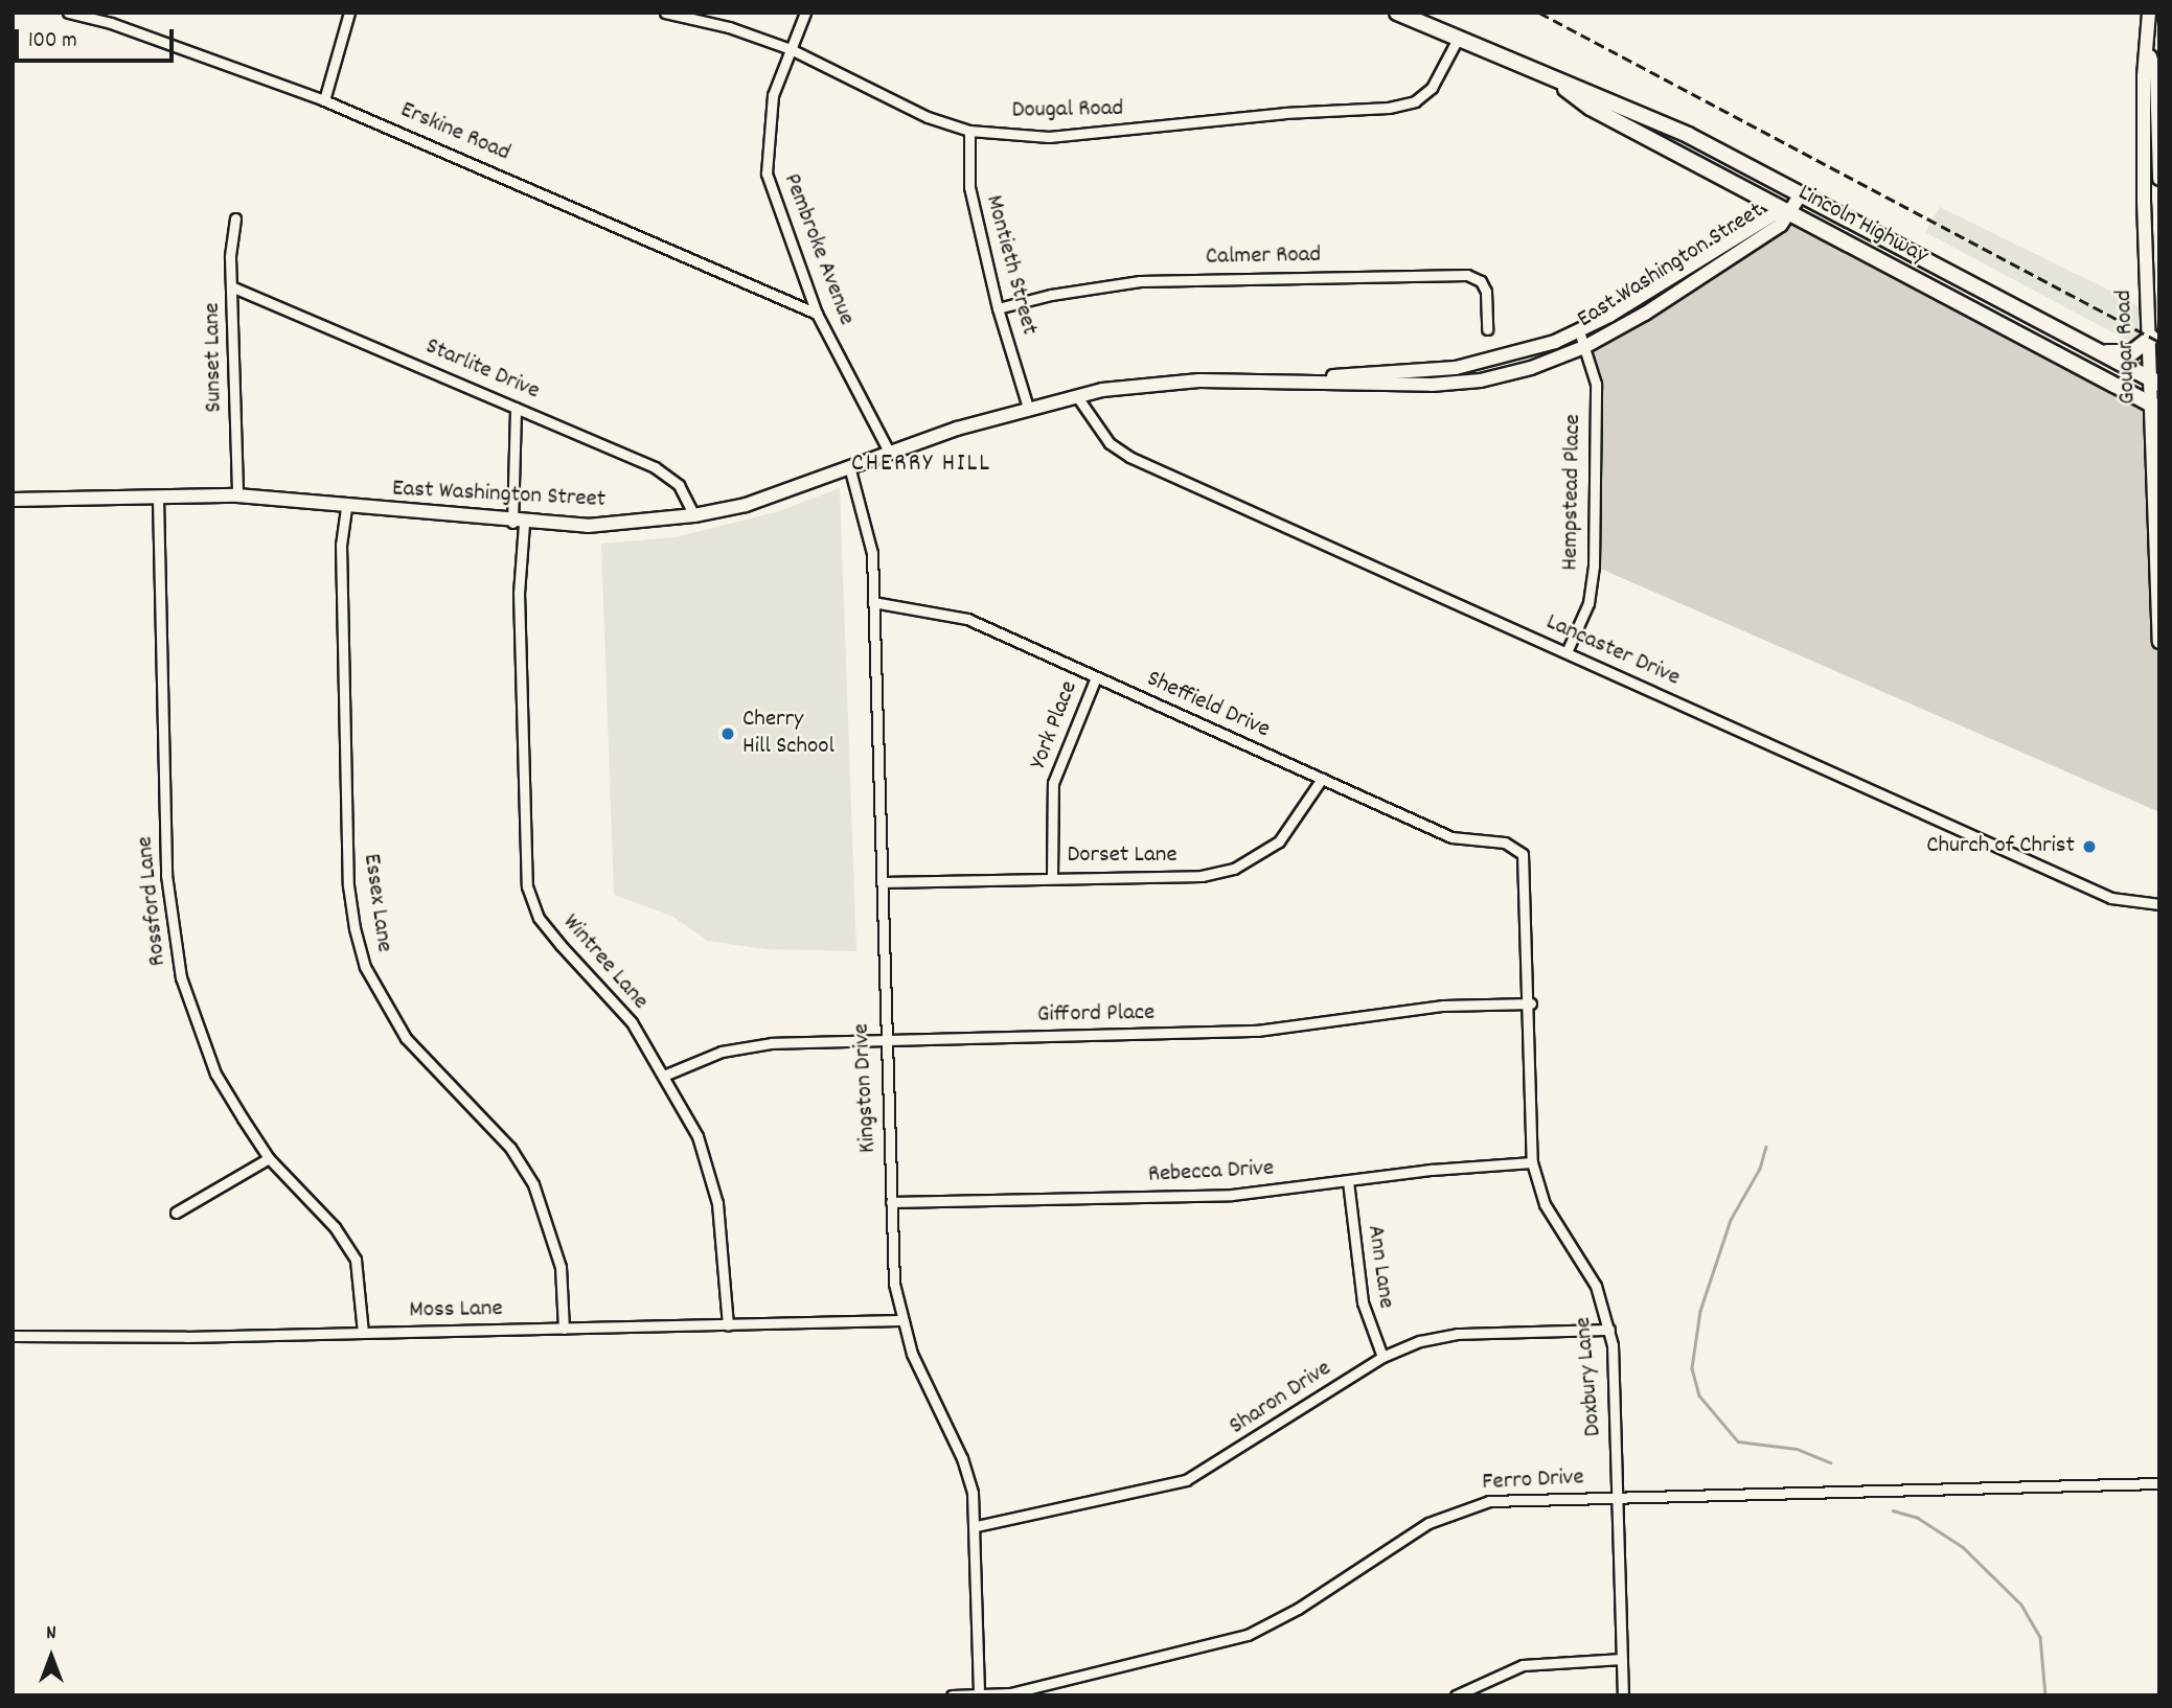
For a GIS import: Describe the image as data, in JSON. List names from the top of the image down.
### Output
{
  "streets": {
    "main road": ["Lincoln Highway"],
    "street": [
      "Dougal Road",
      "Erskine Road",
      "Pembroke Avenue",
      "Calmer Road",
      "Montieth Street",
      "East Washington Street",
      "Gougar Road",
      "Sunset Lane",
      "Starlite Drive",
      "Hempstead Place",
      "Lancaster Drive",
      "Sheffield Drive",
      "York Place",
      "Dorset Lane",
      "Rossford Lane",
      "Essex Lane",
      "Wintree Lane",
      "Gifford Place",
      "Kingston Drive",
      "Rebecca Drive",
      "Ann Lane",
      "Moss Lane",
      "Doxbury Lane",
      "Sharon Drive",
      "Ferro Drive"
    ]
  },
  "crossings": [
    ["Dougal Road", "Lincoln Highway"],
    ["Dougal Road", "Pembroke Avenue"],
    ["Dougal Road", "Montieth Street"],
    ["Erskine Road", "Pembroke Avenue"],
    ["Lincoln Highway", "East Washington Street"],
    ["Lincoln Highway", "Gougar Road"],
    ["Pembroke Avenue", "East Washington Street"],
    ["Calmer Road", "Montieth Street"],
    ["Montieth Street", "East Washington Street"],
    ["East Washington Street", "Sunset Lane"],
    ["East Washington Street", "Starlite Drive"],
    ["East Washington Street", "Hempstead Place"],
    ["East Washington Street", "Lancaster Drive"],
    ["East Washington Street", "Rossford Lane"],
    ["East Washington Street", "Essex Lane"],
    ["East Washington Street", "Wintree Lane"],
    ["East Washington Street", "Kingston Drive"],
    ["Sunset Lane", "Starlite Drive"],
    ["Starlite Drive", "Wintree Lane"],
    ["Hempstead Place", "Lancaster Drive"],
    ["Sheffield Drive", "York Place"],
    ["Sheffield Drive", "Dorset Lane"],
    ["Sheffield Drive", "Kingston Drive"],
    ["Sheffield Drive", "Doxbury Lane"],
    ["York Place", "Dorset Lane"],
    ["Dorset Lane", "Kingston Drive"],
    ["Rossford Lane", "Moss Lane"],
    ["Essex Lane", "Moss Lane"],
    ["Wintree Lane", "Gifford Place"],
    ["Wintree Lane", "Moss Lane"],
    ["Gifford Place", "Kingston Drive"],
    ["Gifford Place", "Doxbury Lane"],
    ["Kingston Drive", "Rebecca Drive"],
    ["Kingston Drive", "Moss Lane"],
    ["Kingston Drive", "Sharon Drive"],
    ["Kingston Drive", "Ferro Drive"],
    ["Rebecca Drive", "Ann Lane"],
    ["Rebecca Drive", "Doxbury Lane"],
    ["Ann Lane", "Sharon Drive"],
    ["Doxbury Lane", "Sharon Drive"],
    ["Doxbury Lane", "Ferro Drive"]
  ],
  "districts": ["CHERRY HILL"],
  "places": ["Cherry Hill School", "Church of Christ"],
  "scale_bar": "100 m",
  "north": "top"
}
